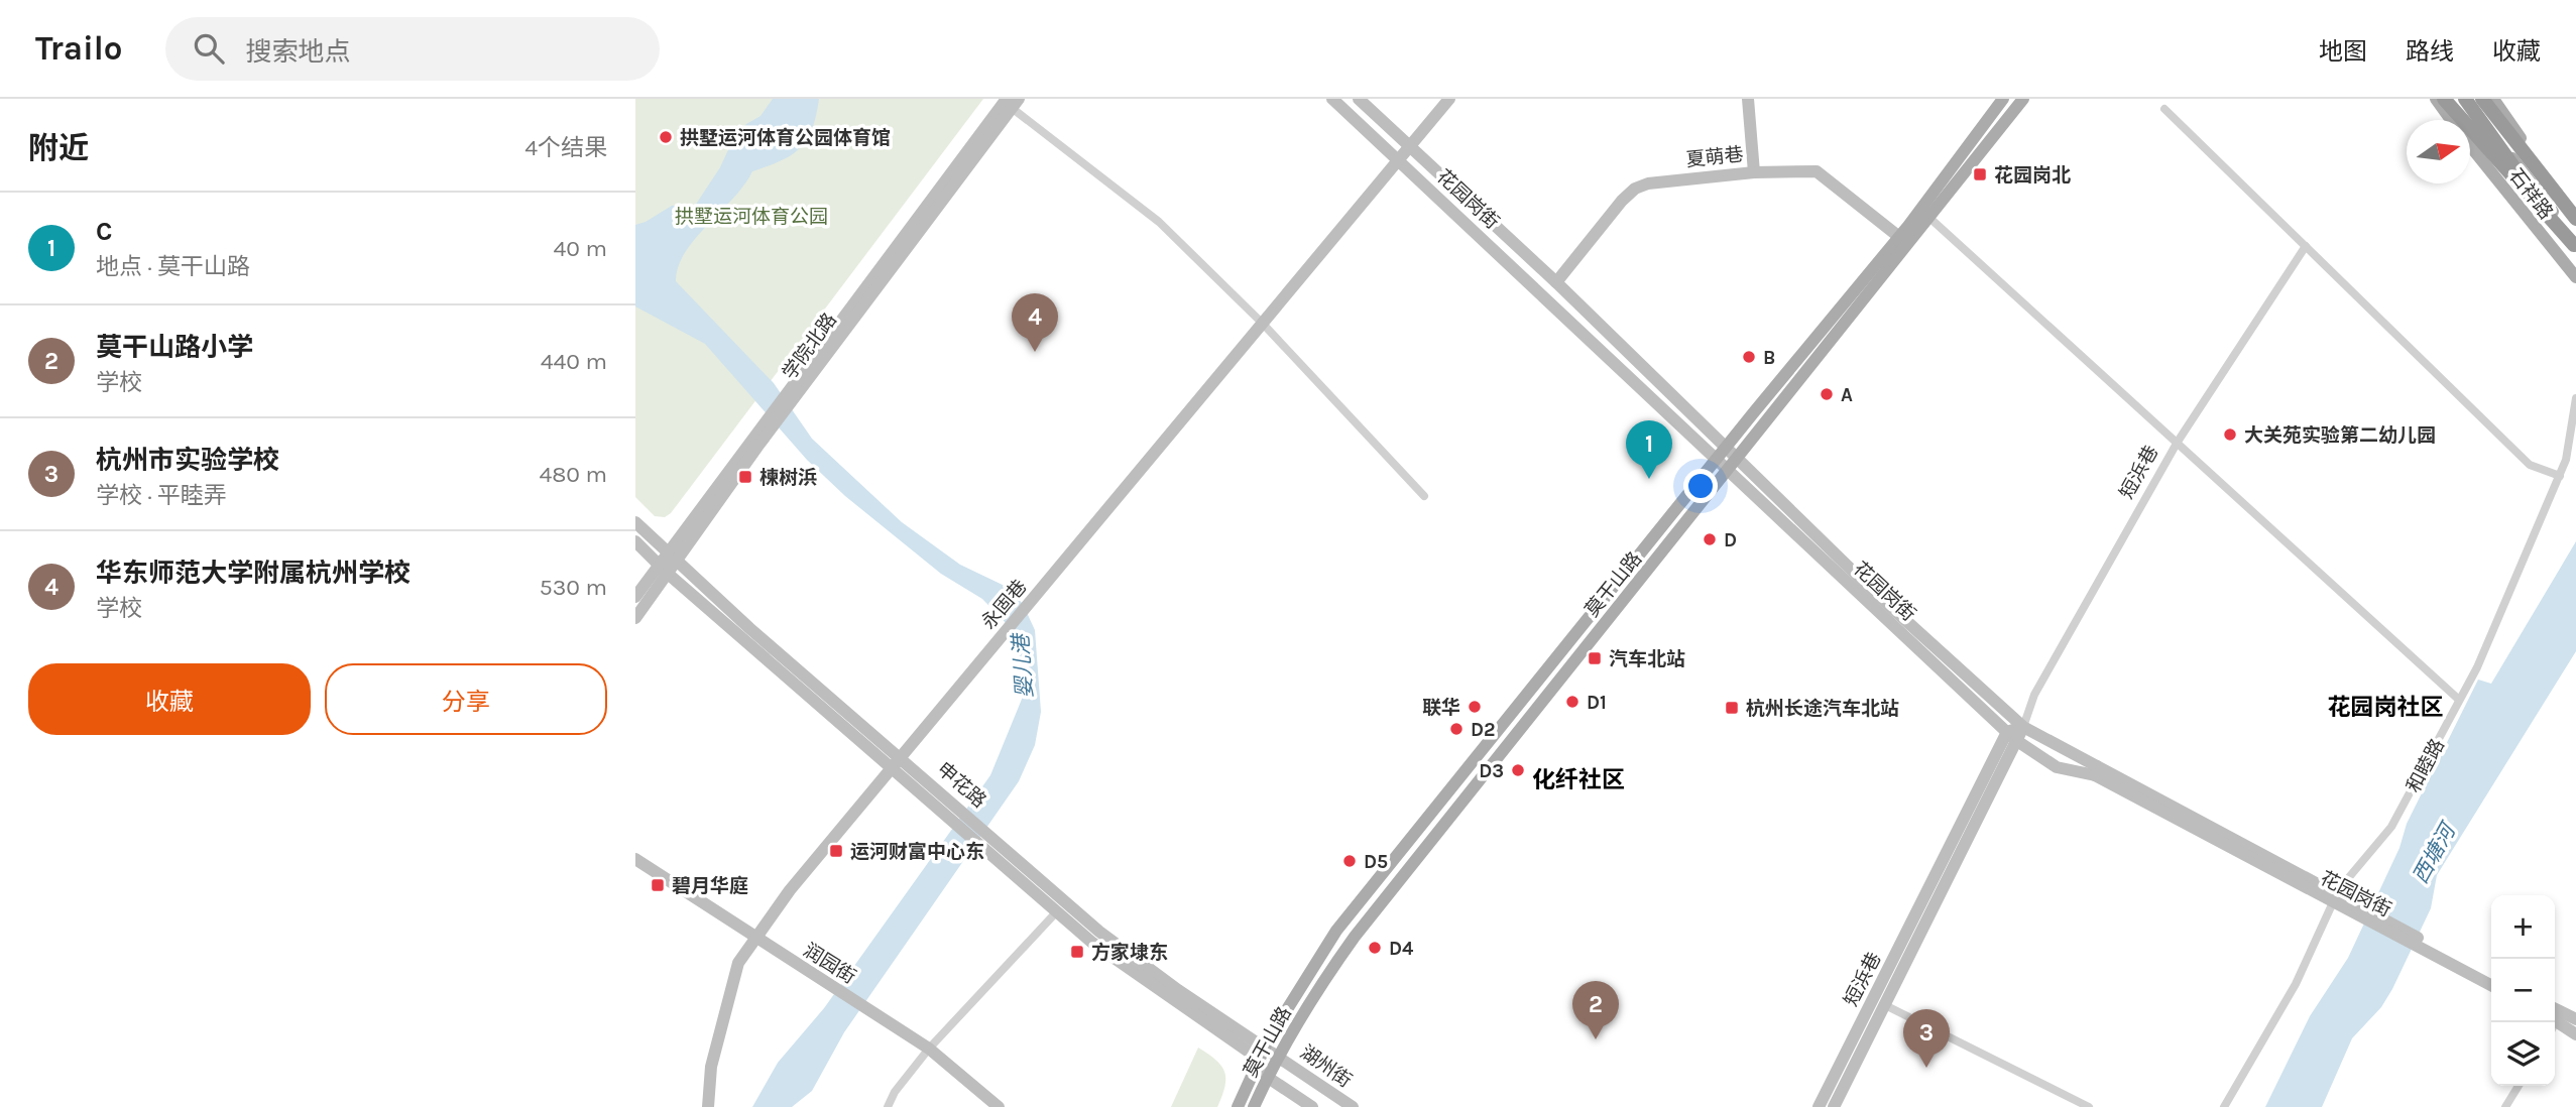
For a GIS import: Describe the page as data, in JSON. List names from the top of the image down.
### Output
{
  "streets": {
    "main road": ["石祥路", "莫干山路"],
    "street": [
      "夏萌巷",
      "花园岗街",
      "学院北路",
      "短浜巷",
      "永固巷",
      "和睦路",
      "申花路",
      "润园街",
      "湖州街"
    ]
  },
  "crossings": [
    ["夏萌巷", "花园岗街"],
    ["夏萌巷", "莫干山路"],
    ["花园岗街", "短浜巷"],
    ["花园岗街", "莫干山路"],
    ["花园岗街", "永固巷"],
    ["学院北路", "申花路"],
    ["莫干山路", "申花路"],
    ["莫干山路", "湖州街"],
    ["永固巷", "申花路"],
    ["永固巷", "润园街"],
    ["申花路", "湖州街"]
  ],
  "districts": ["花园岗社区", "化纤社区"],
  "water": ["婴儿港", "西塘河"],
  "parks": ["拱墅运河体育公园"],
  "places": {
    "other": [
      "拱墅运河体育公园体育馆",
      "B",
      "A",
      "大关苑实验第二幼儿园",
      "D",
      "D1",
      "联华",
      "D2",
      "D3",
      "D5",
      "D4"
    ],
    "transit": [
      "花园岗北",
      "楝树浜",
      "汽车北站",
      "杭州长途汽车北站",
      "运河财富中心东",
      "碧月华庭",
      "方家埭东"
    ]
  },
  "north": "right",
  "page": {
    "header": "Trailo",
    "search": "搜索地点",
    "nav": ["地图", "路线", "收藏"],
    "heading": ["附近", "4个结果"],
    "list": [
      {
        "mark": "1",
        "name": "C",
        "note": "地点 · 莫干山路",
        "value": "40 m"
      },
      {
        "mark": "2",
        "name": "莫干山路小学",
        "note": "学校",
        "value": "440 m"
      },
      {
        "mark": "3",
        "name": "杭州市实验学校",
        "note": "学校 · 平睦弄",
        "value": "480 m"
      },
      {
        "mark": "4",
        "name": "华东师范大学附属杭州学校",
        "note": "学校",
        "value": "530 m"
      }
    ],
    "pins": [
      "4",
      "1",
      "2",
      "3"
    ],
    "buttons": ["收藏", "分享"],
    "map_buttons": ["+", "−"]
  }
}
